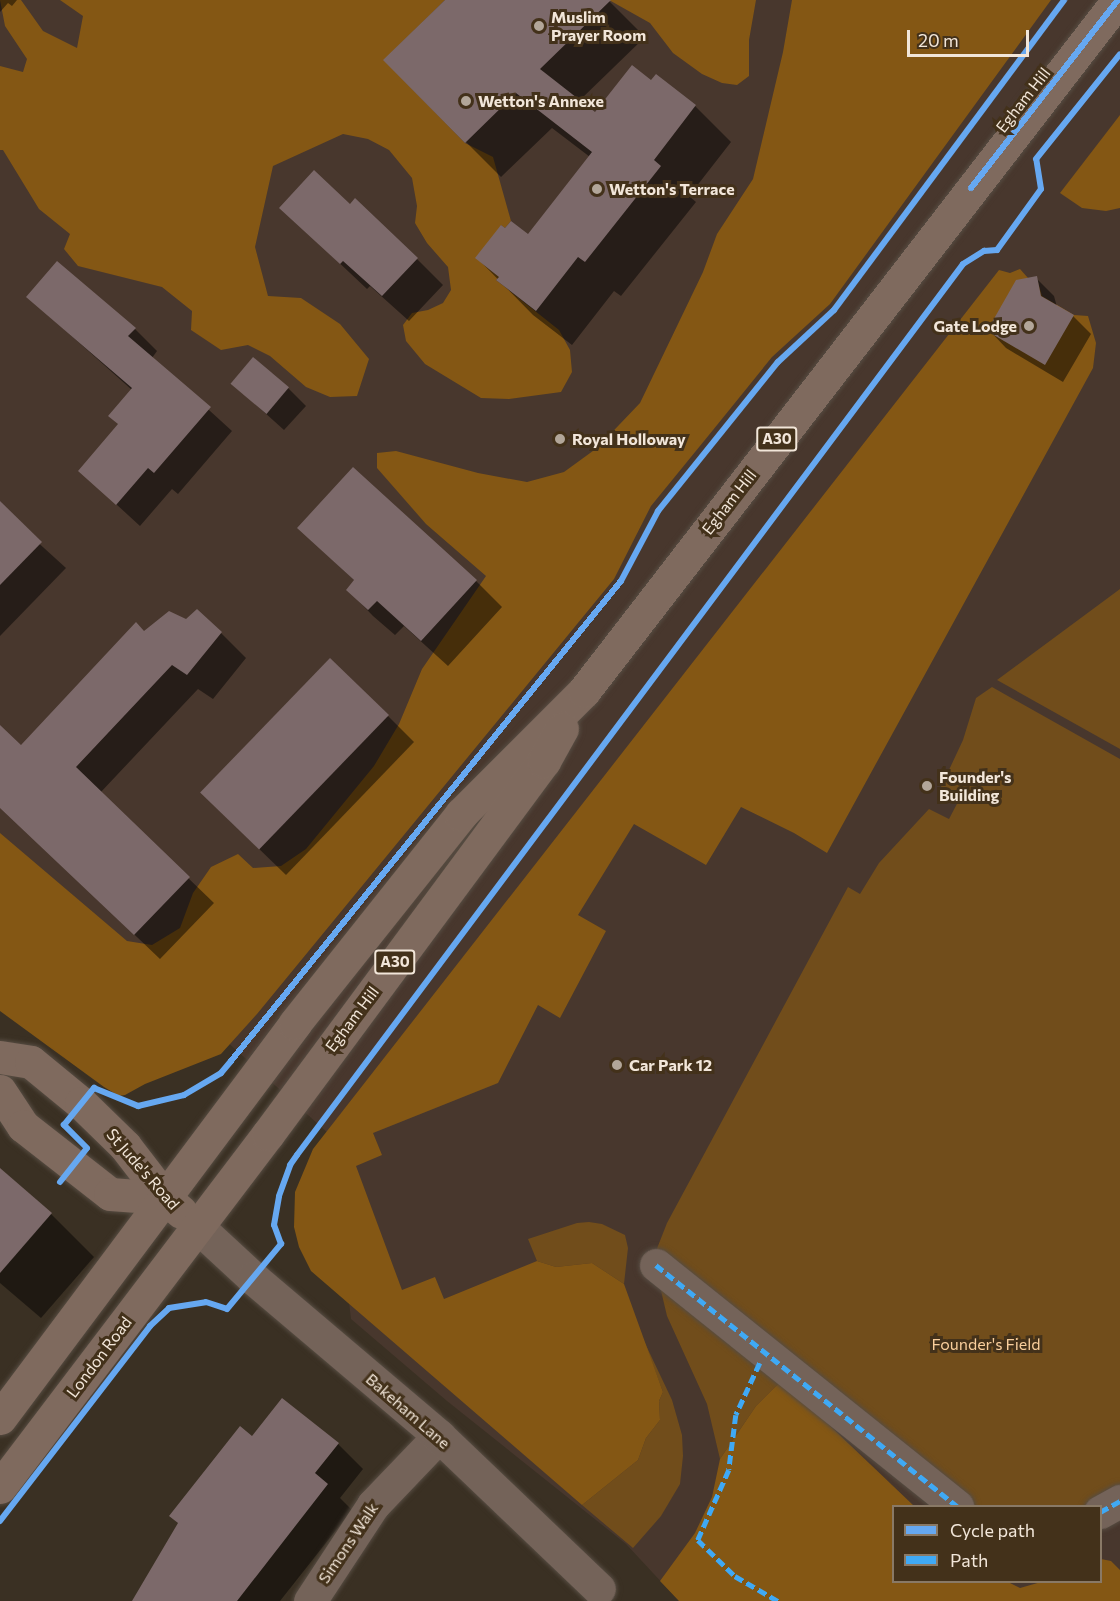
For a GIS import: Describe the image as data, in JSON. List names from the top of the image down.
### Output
{
  "streets": {
    "main road": [
      "Egham Hill",
      "A30",
      "St Jude's Road",
      "London Road"
    ],
    "street": ["Bakeham Lane", "Simons Walk"]
  },
  "crossings": [
    ["Egham Hill", "A30"],
    ["Egham Hill", "St Jude's Road"],
    ["Egham Hill", "London Road"],
    ["Egham Hill", "Bakeham Lane"],
    ["A30", "St Jude's Road"],
    ["St Jude's Road", "London Road"],
    ["St Jude's Road", "Bakeham Lane"],
    ["London Road", "Bakeham Lane"],
    ["Bakeham Lane", "Simons Walk"]
  ],
  "parks": ["Founder's Field"],
  "places": [
    "Muslim Prayer Room",
    "Wetton's Annexe",
    "Wetton's Terrace",
    "Gate Lodge",
    "Royal Holloway",
    "Founder's Building",
    "Car Park 12"
  ],
  "legend": ["Cycle path", "Path"],
  "scale_bar": "20 m"
}
